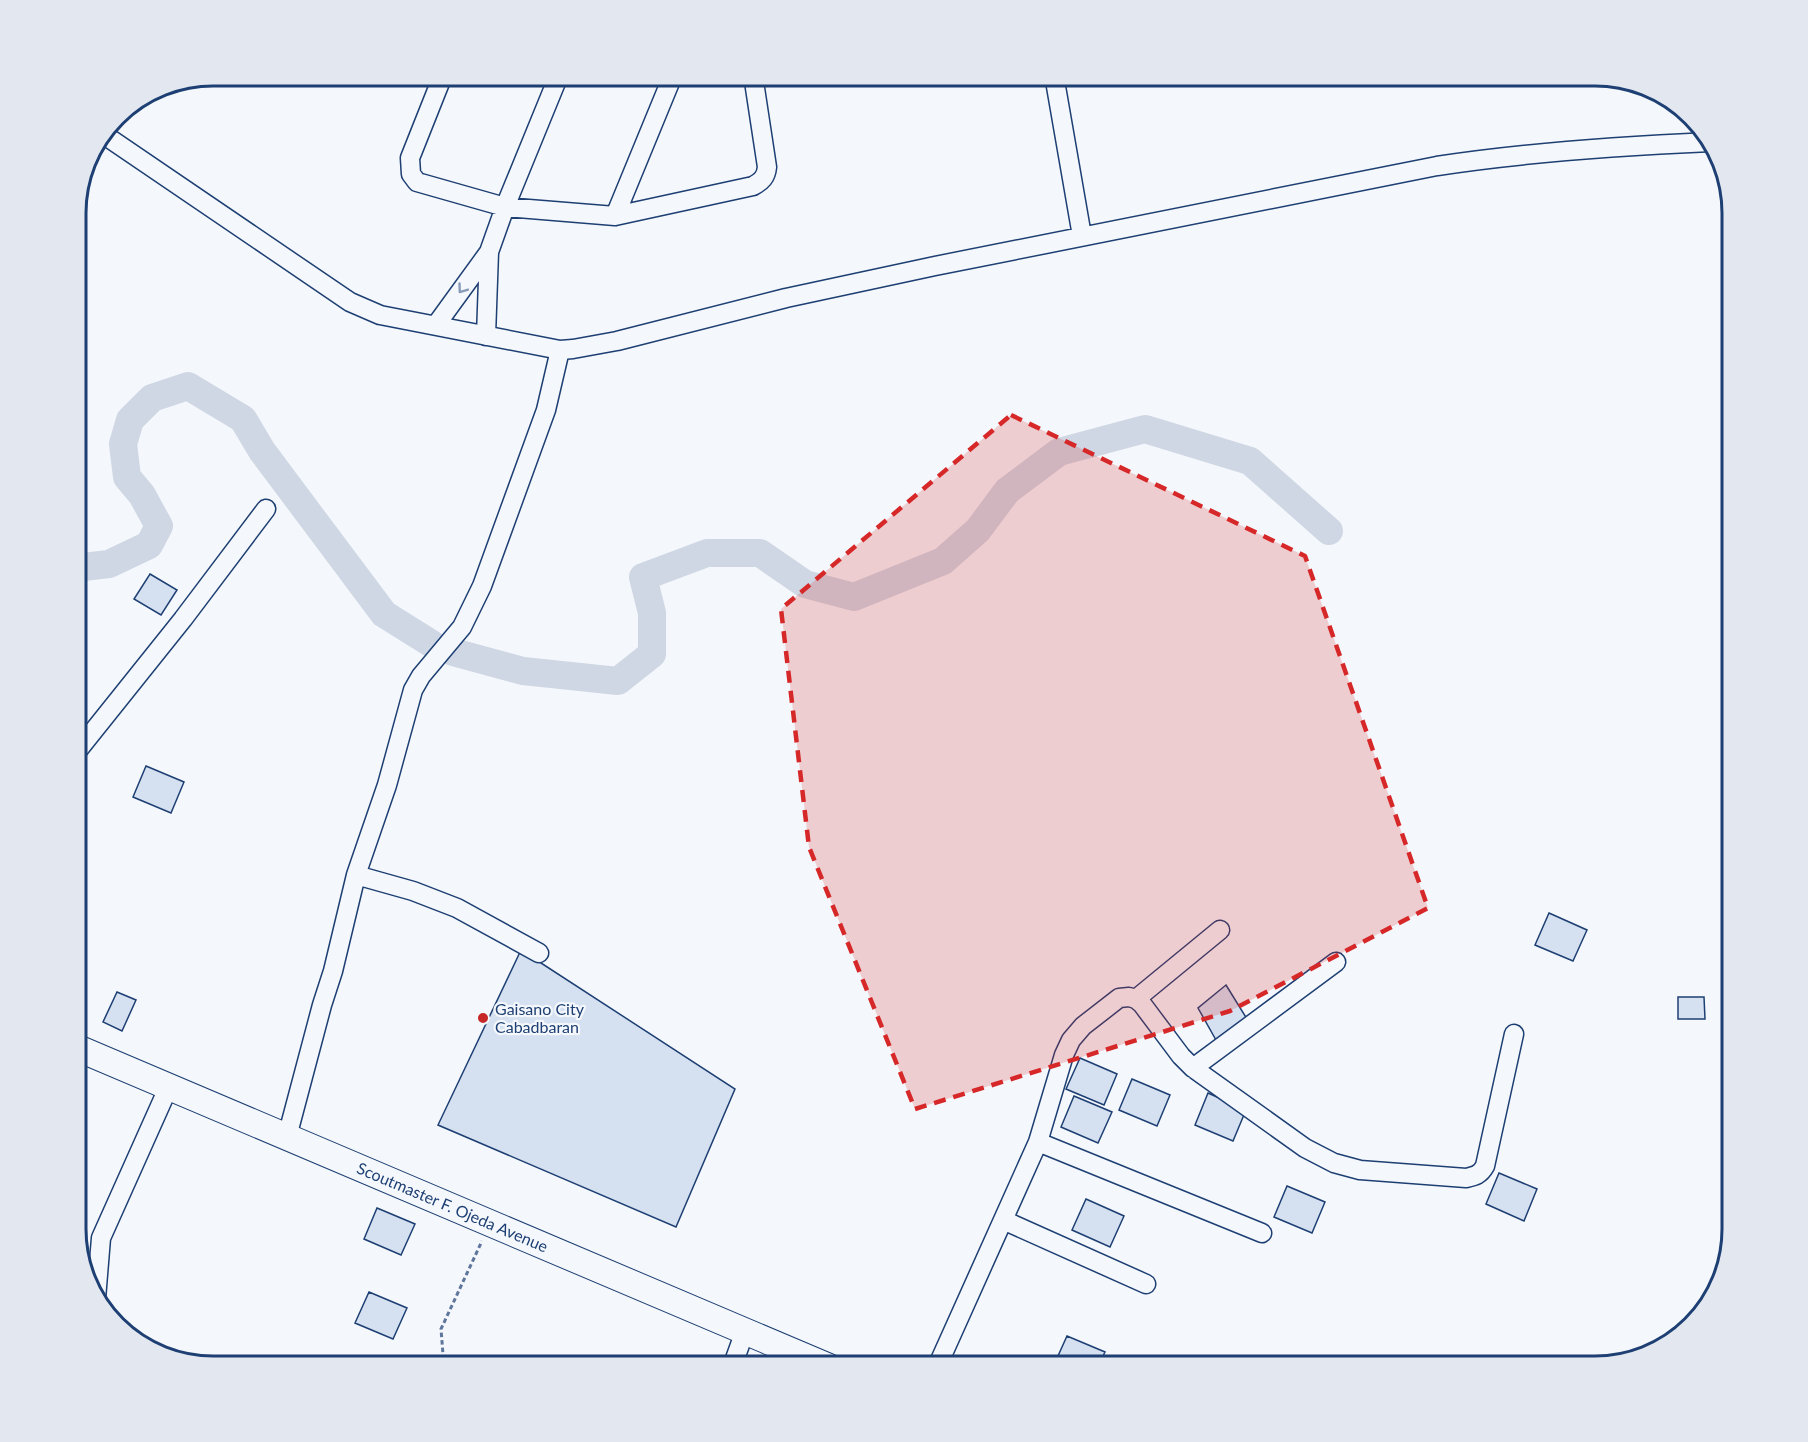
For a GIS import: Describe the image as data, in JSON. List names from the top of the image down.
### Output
{
  "streets": {
    "highway": ["Scoutmaster F. Ojeda Avenue"]
  },
  "places": ["Gaisano City Cabadbaran"]
}
